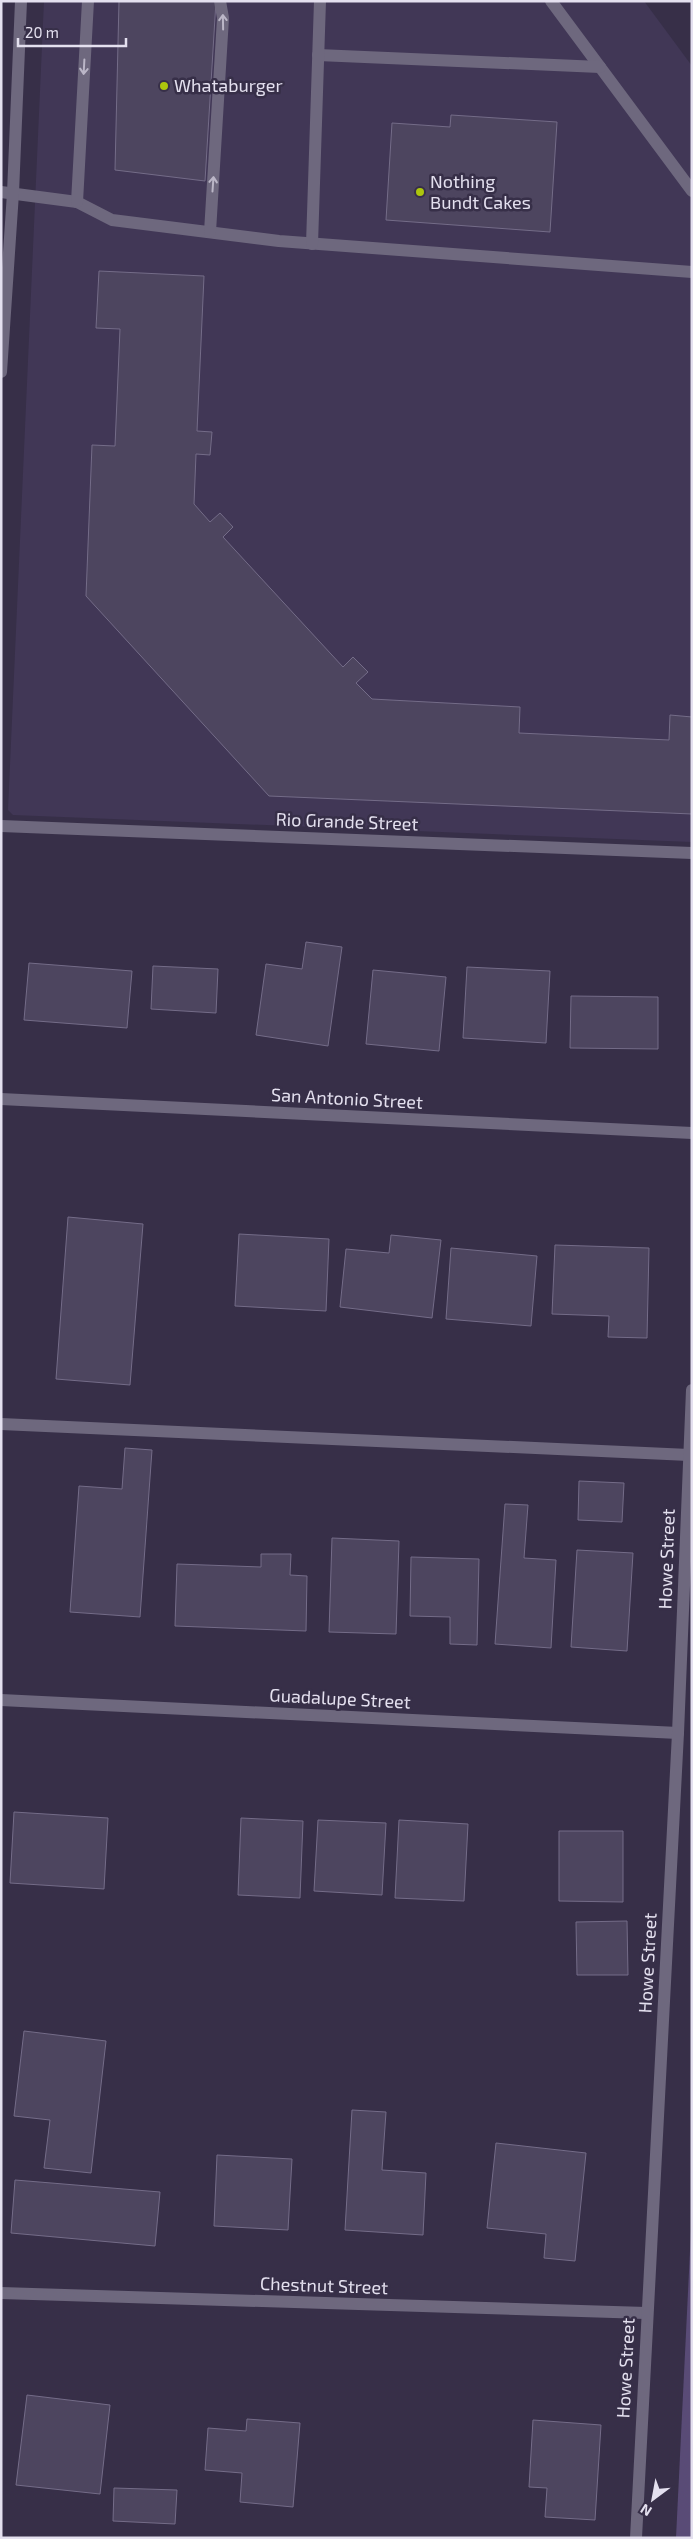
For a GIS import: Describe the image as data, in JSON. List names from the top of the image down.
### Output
{
  "streets": {
    "street": [
      "Rio Grande Street",
      "San Antonio Street",
      "Howe Street",
      "Guadalupe Street",
      "Chestnut Street"
    ]
  },
  "crossings": [
    ["Howe Street", "Guadalupe Street"],
    ["Howe Street", "Chestnut Street"]
  ],
  "places": ["Whataburger", "Nothing Bundt Cakes"],
  "scale_bar": "20 m",
  "north": "bottom left"
}
